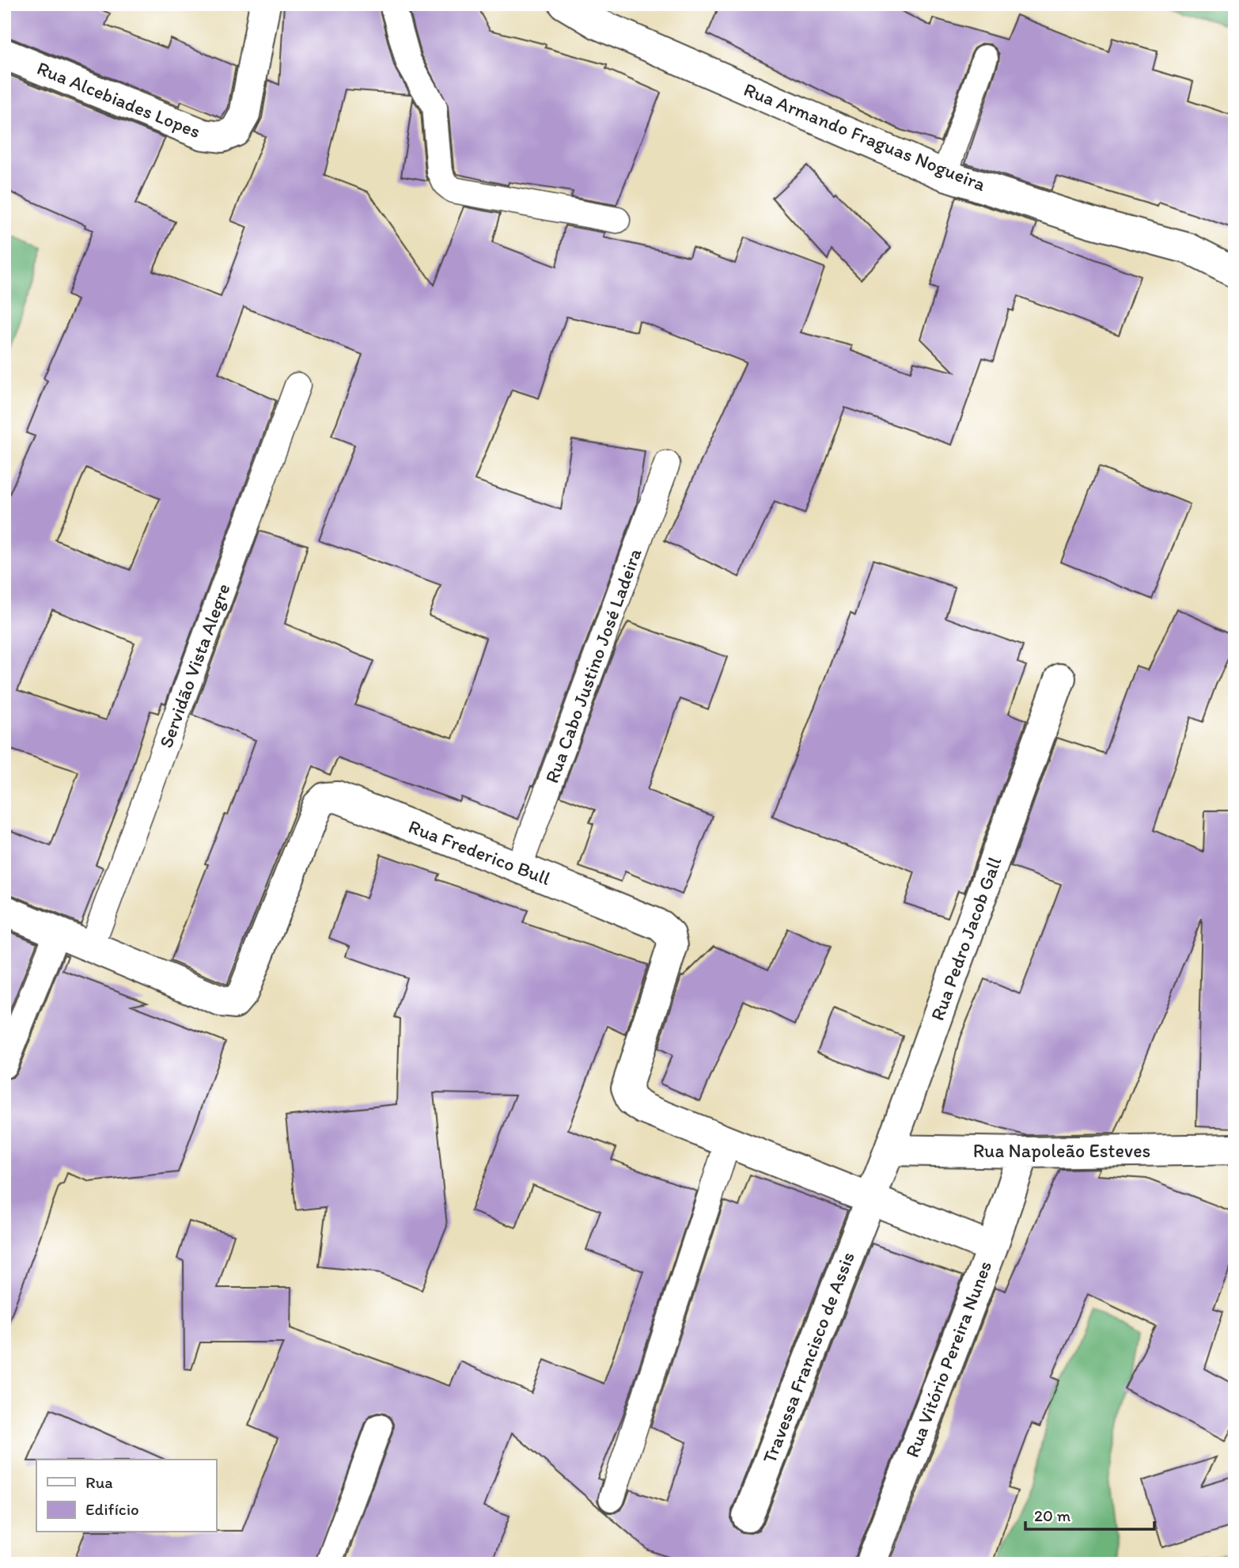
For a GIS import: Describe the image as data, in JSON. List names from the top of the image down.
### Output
{
  "streets": {
    "street": [
      "Rua Alcebiades Lopes",
      "Rua Armando Fraguas Nogueira",
      "Rua Frederico Bull",
      "Rua Pedro Jacob Gall",
      "Rua Napoleão Esteves",
      "Travessa Francisco de Assis",
      "Rua Vitório Pereira Nunes"
    ],
    "lane": ["Servidão Vista Alegre", "Rua Cabo Justino José Ladeira"]
  },
  "crossings": [
    ["Servidão Vista Alegre", "Rua Frederico Bull"],
    ["Rua Cabo Justino José Ladeira", "Rua Frederico Bull"],
    ["Rua Frederico Bull", "Rua Pedro Jacob Gall"],
    ["Rua Frederico Bull", "Travessa Francisco de Assis"],
    ["Rua Frederico Bull", "Rua Vitório Pereira Nunes"],
    ["Rua Pedro Jacob Gall", "Rua Napoleão Esteves"],
    ["Rua Pedro Jacob Gall", "Travessa Francisco de Assis"],
    ["Rua Napoleão Esteves", "Rua Vitório Pereira Nunes"]
  ],
  "legend": ["Rua", "Edifício"],
  "scale_bar": "20 m"
}
